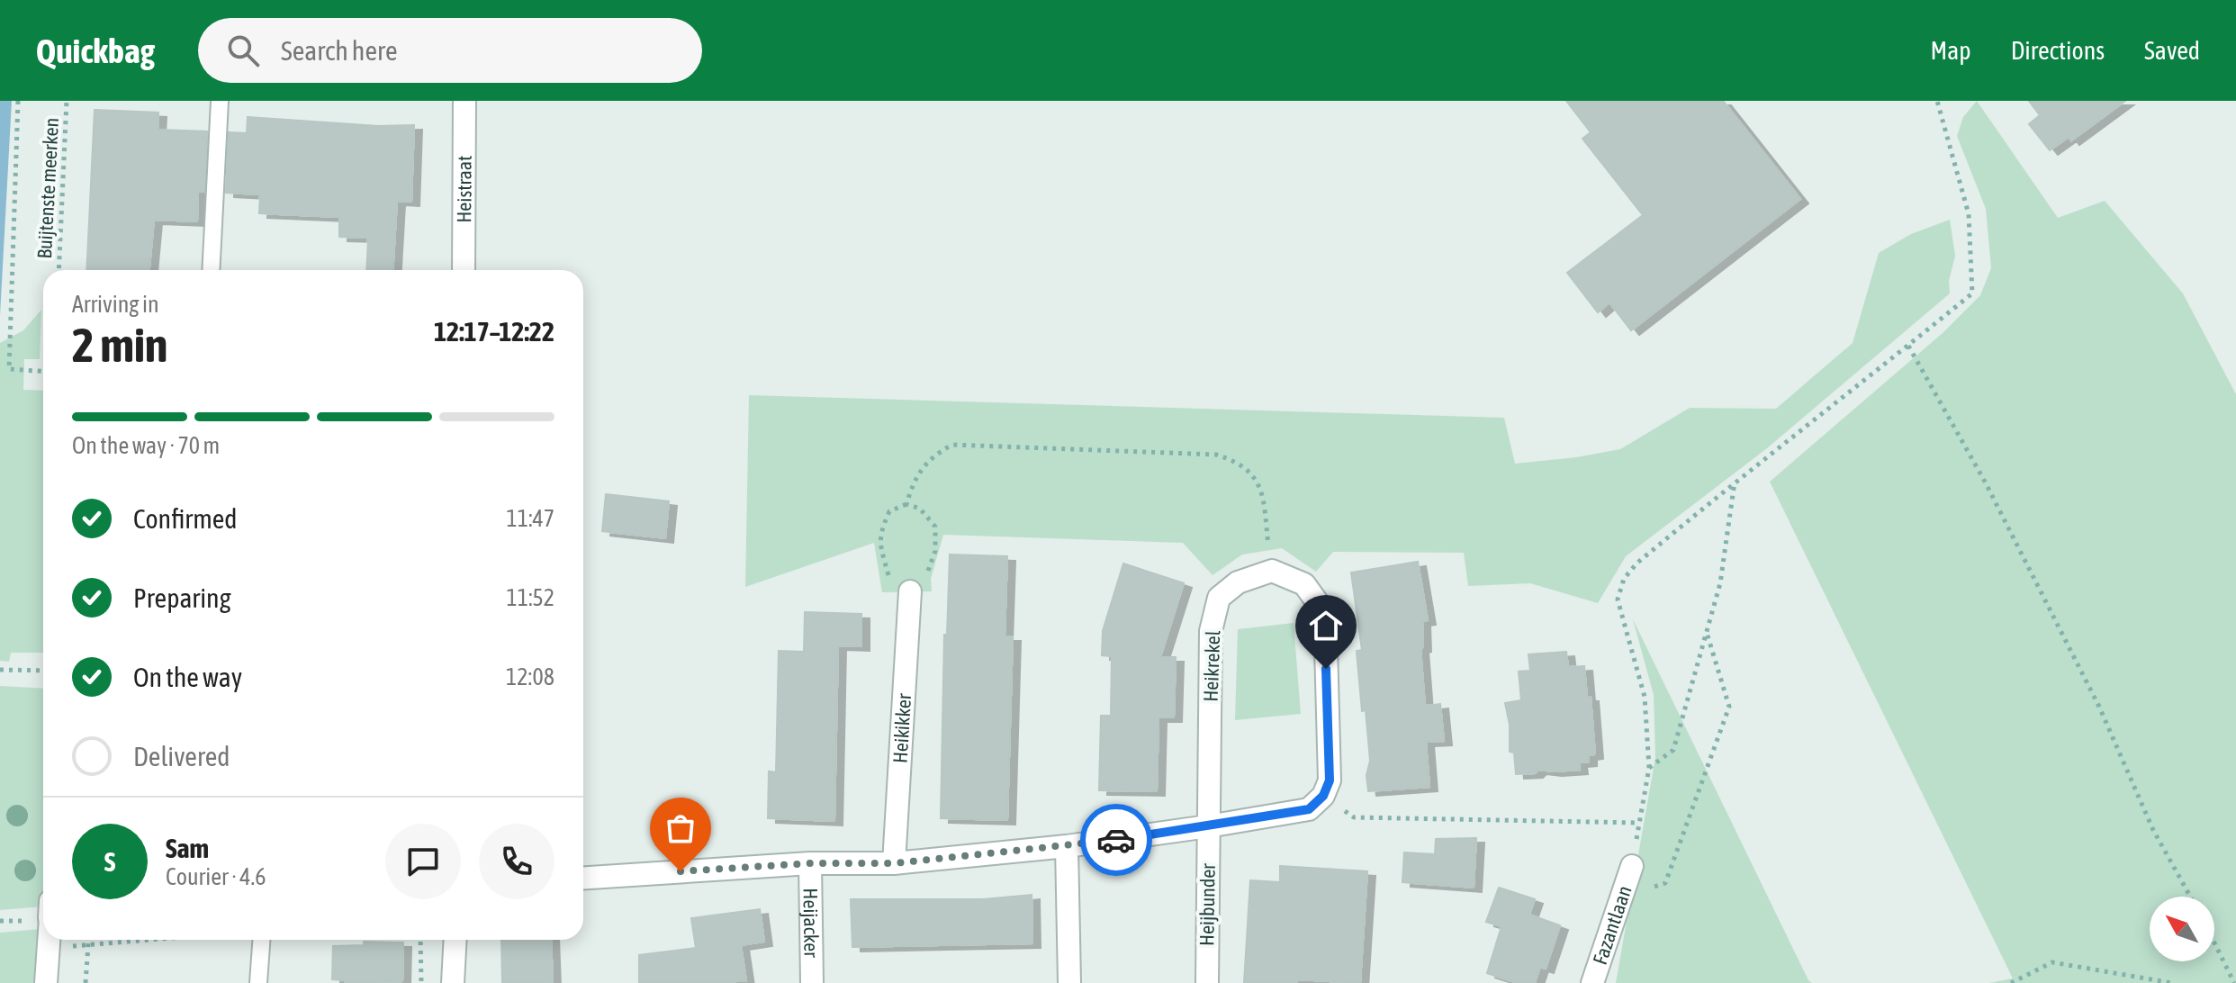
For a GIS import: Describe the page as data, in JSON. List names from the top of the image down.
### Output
{
  "streets": {
    "street": [
      "Heistraat",
      "Heikrekel",
      "Heikikker",
      "Heijbunder",
      "Heijacker",
      "Fazantlaan"
    ],
    "path": ["Buijtenste meerken"]
  },
  "crossings": [
    ["Heikrekel", "Heijbunder"]
  ],
  "north": "top left",
  "page": {
    "header": "Quickbag",
    "search": "Search here",
    "nav": ["Map", "Directions", "Saved"],
    "heading": ["2 min", "Arriving in", "12:17–12:22"],
    "panel": ["Sam", "Courier · 4.6"],
    "bar": "On the way · 70 m",
    "list": [
      ["Confirmed", "11:47"],
      ["Preparing", "11:52"],
      ["On the way", "12:08"],
      "Delivered"
    ],
    "round": "S"
  }
}
